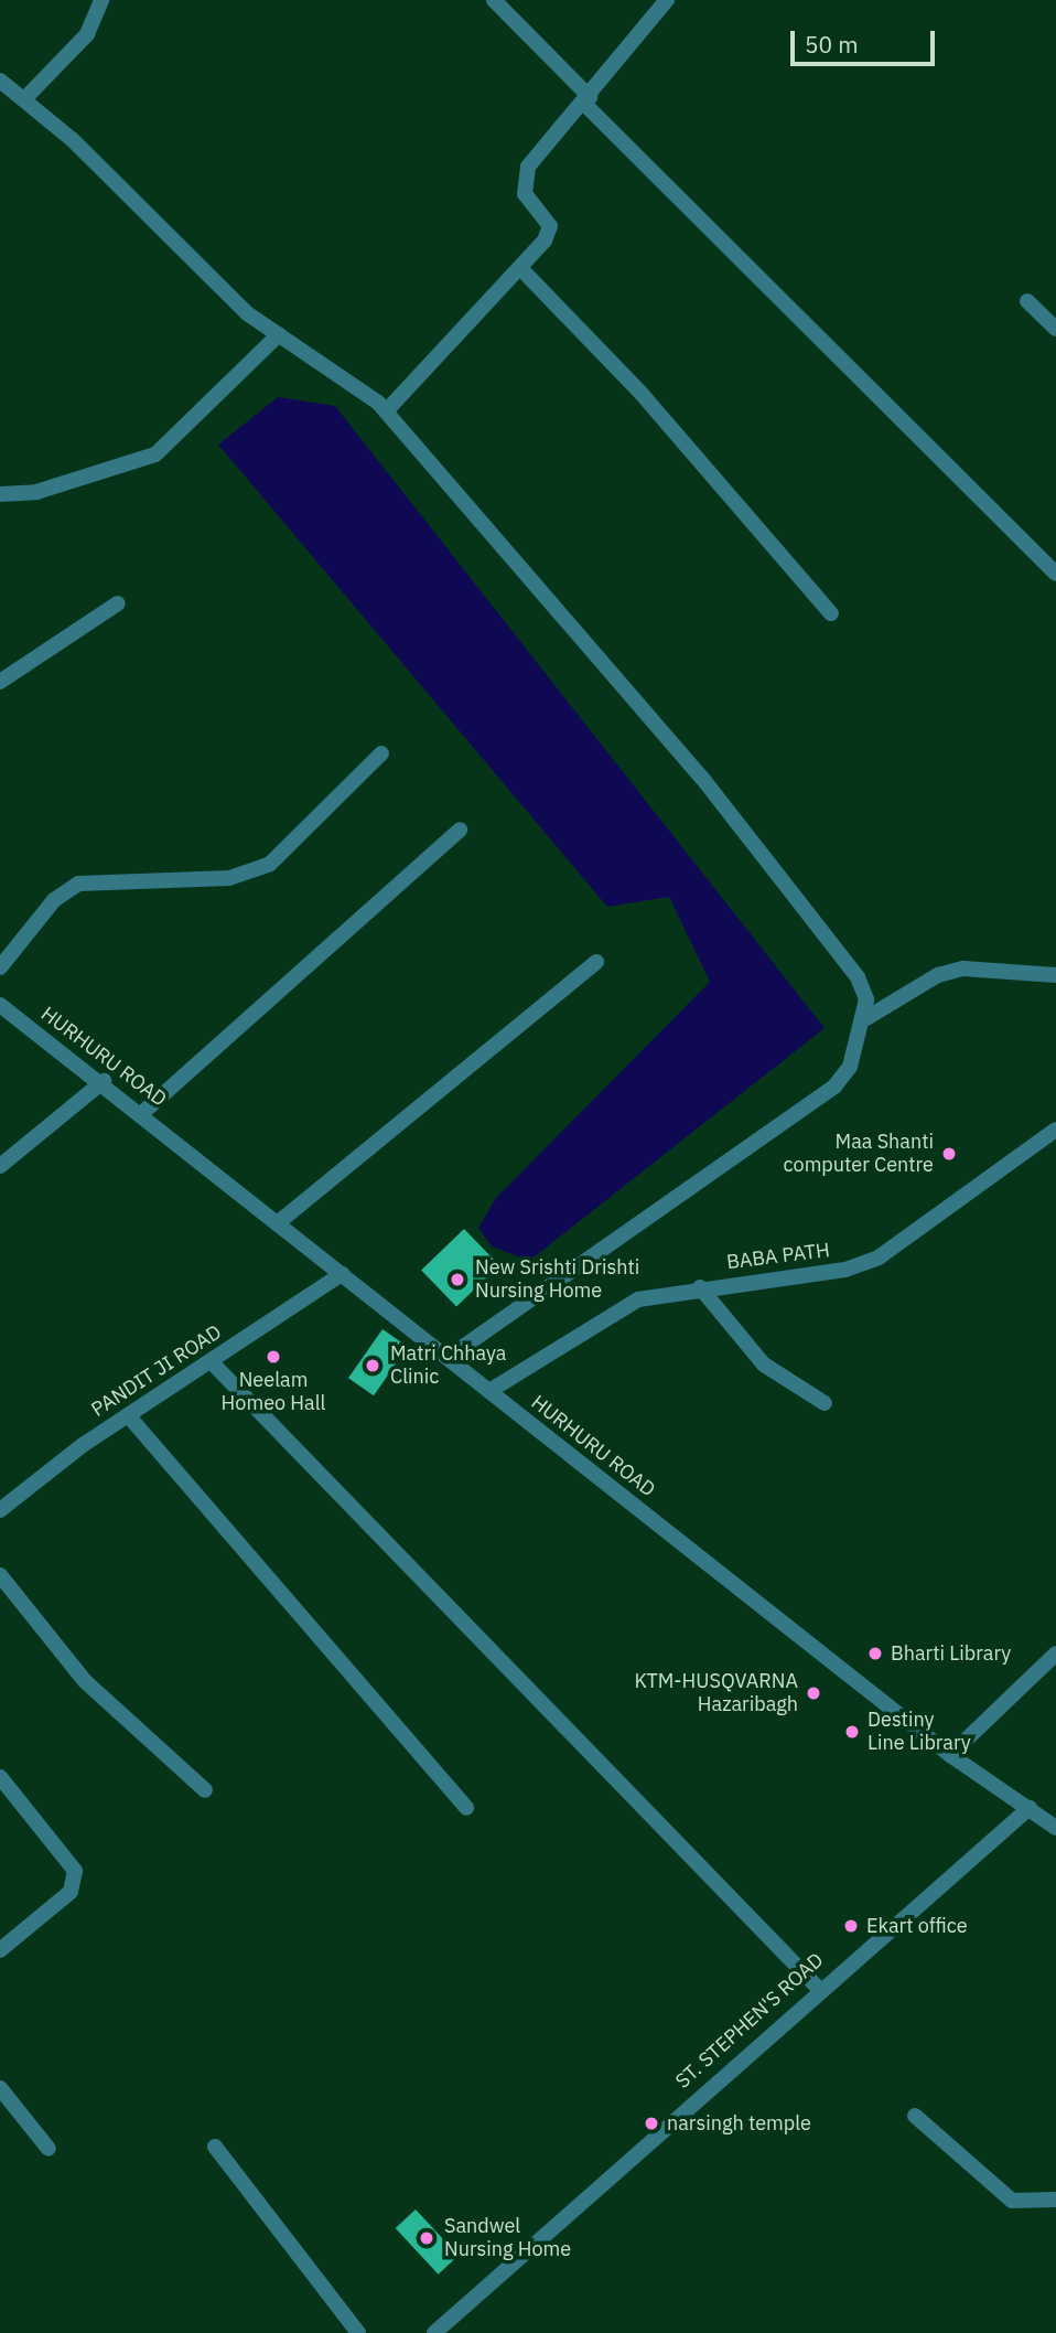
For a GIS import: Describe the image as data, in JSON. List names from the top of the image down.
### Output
{
  "streets": {
    "street": [
      "HURHURU ROAD",
      "BABA PATH",
      "PANDIT JI ROAD",
      "ST. STEPHEN'S ROAD"
    ]
  },
  "crossings": [
    ["HURHURU ROAD", "BABA PATH"],
    ["HURHURU ROAD", "PANDIT JI ROAD"],
    ["HURHURU ROAD", "ST. STEPHEN'S ROAD"]
  ],
  "places": [
    "Maa Shanti computer Centre",
    "New Srishti Drishti Nursing Home",
    "Neelam Homeo Hall",
    "Matri Chhaya Clinic",
    "Bharti Library",
    "KTM-HUSQVARNA Hazaribagh",
    "Destiny Line Library",
    "Ekart office",
    "narsingh temple",
    "Sandwel Nursing Home"
  ],
  "scale_bar": "50 m"
}
